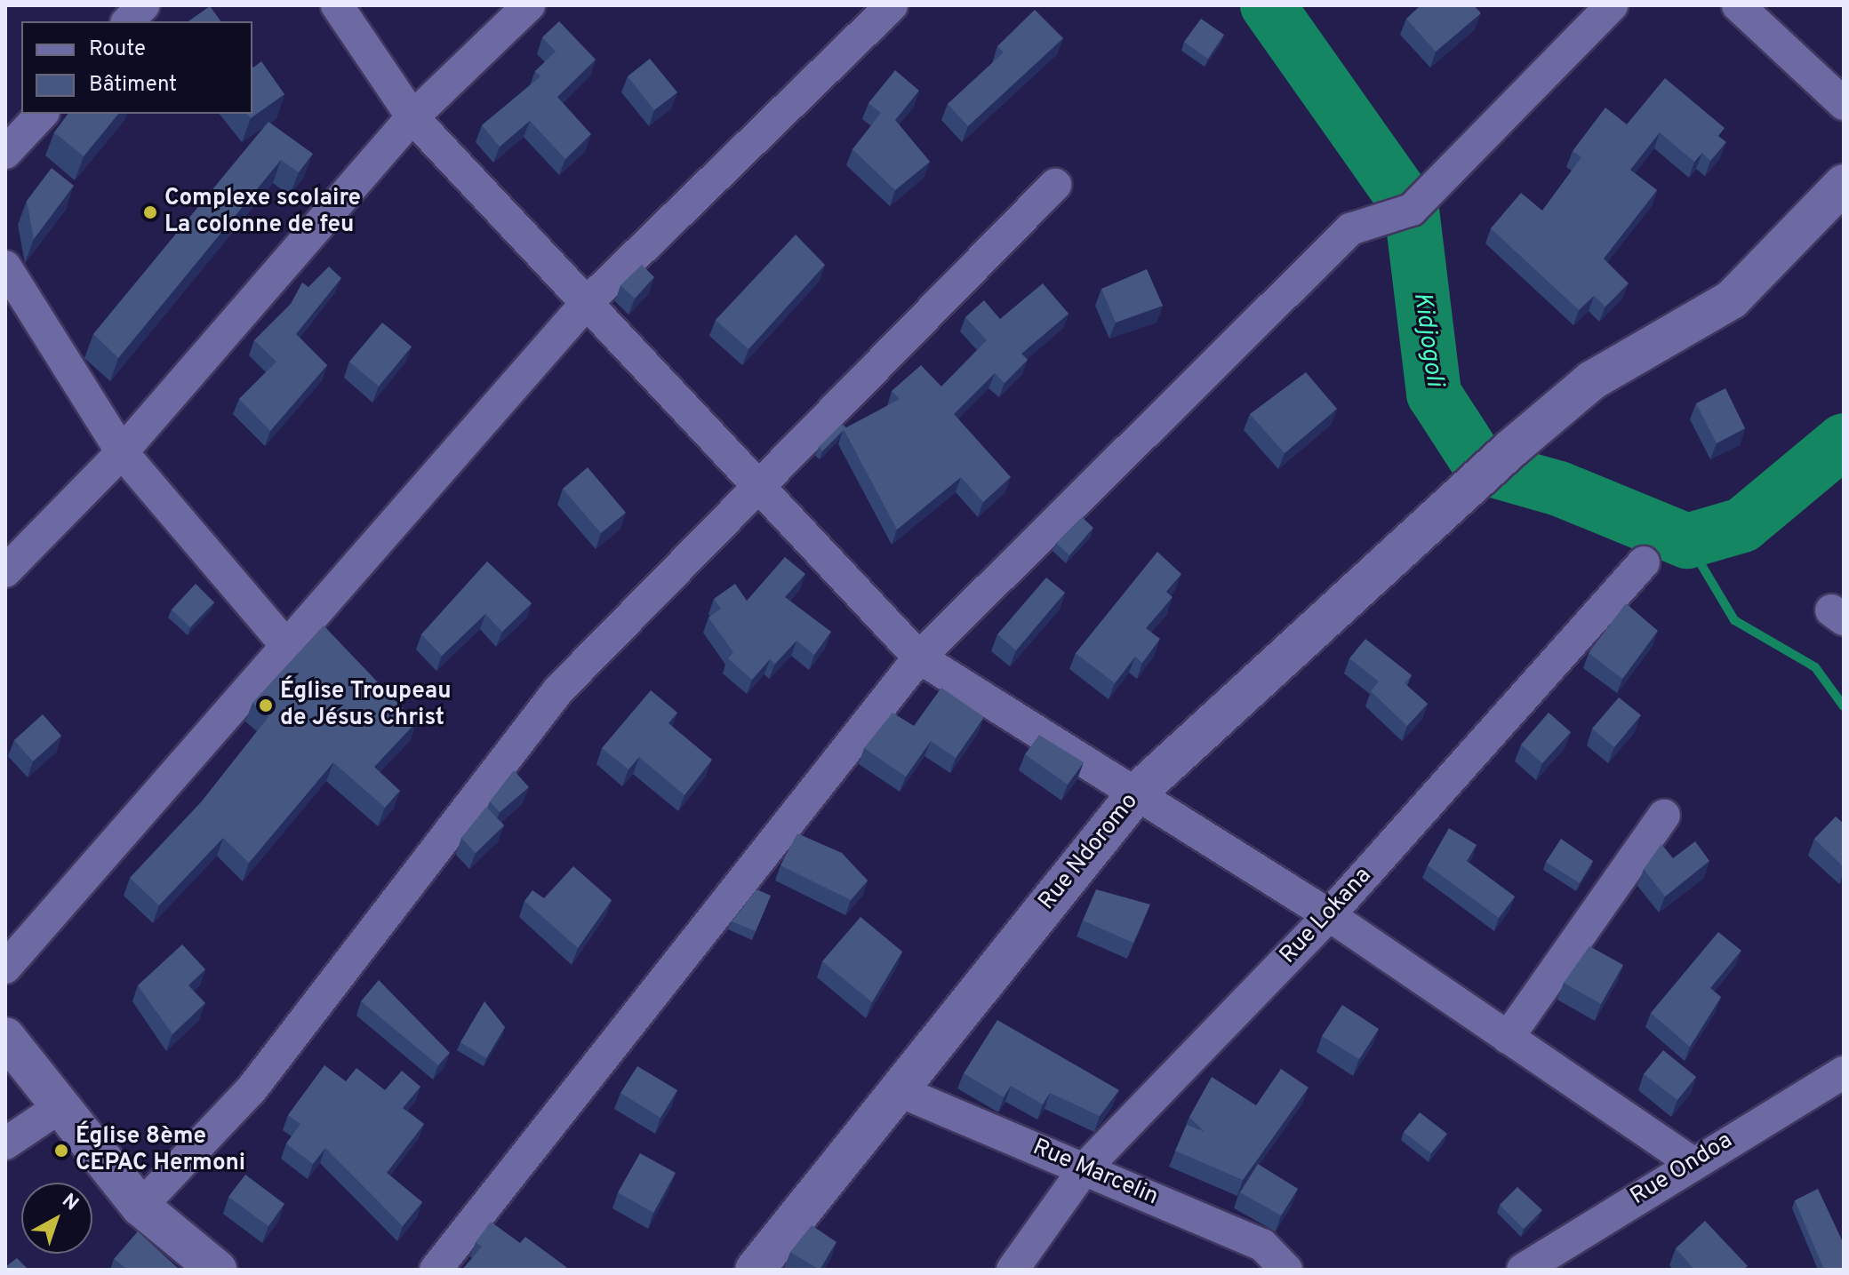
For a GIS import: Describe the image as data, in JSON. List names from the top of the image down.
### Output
{
  "streets": {
    "street": [
      "Rue Ndoromo",
      "Rue Lokana",
      "Rue Ondoa",
      "Rue Marcelin"
    ]
  },
  "crossings": [
    ["Rue Ndoromo", "Rue Marcelin"],
    ["Rue Lokana", "Rue Marcelin"]
  ],
  "water": ["Kidjogoli"],
  "places": ["Complexe scolaire La colonne de feu", "Église Troupeau de Jésus Christ", "Église 8ème CEPAC Hermoni"],
  "legend": ["Route", "Bâtiment"],
  "north": "top right"
}
